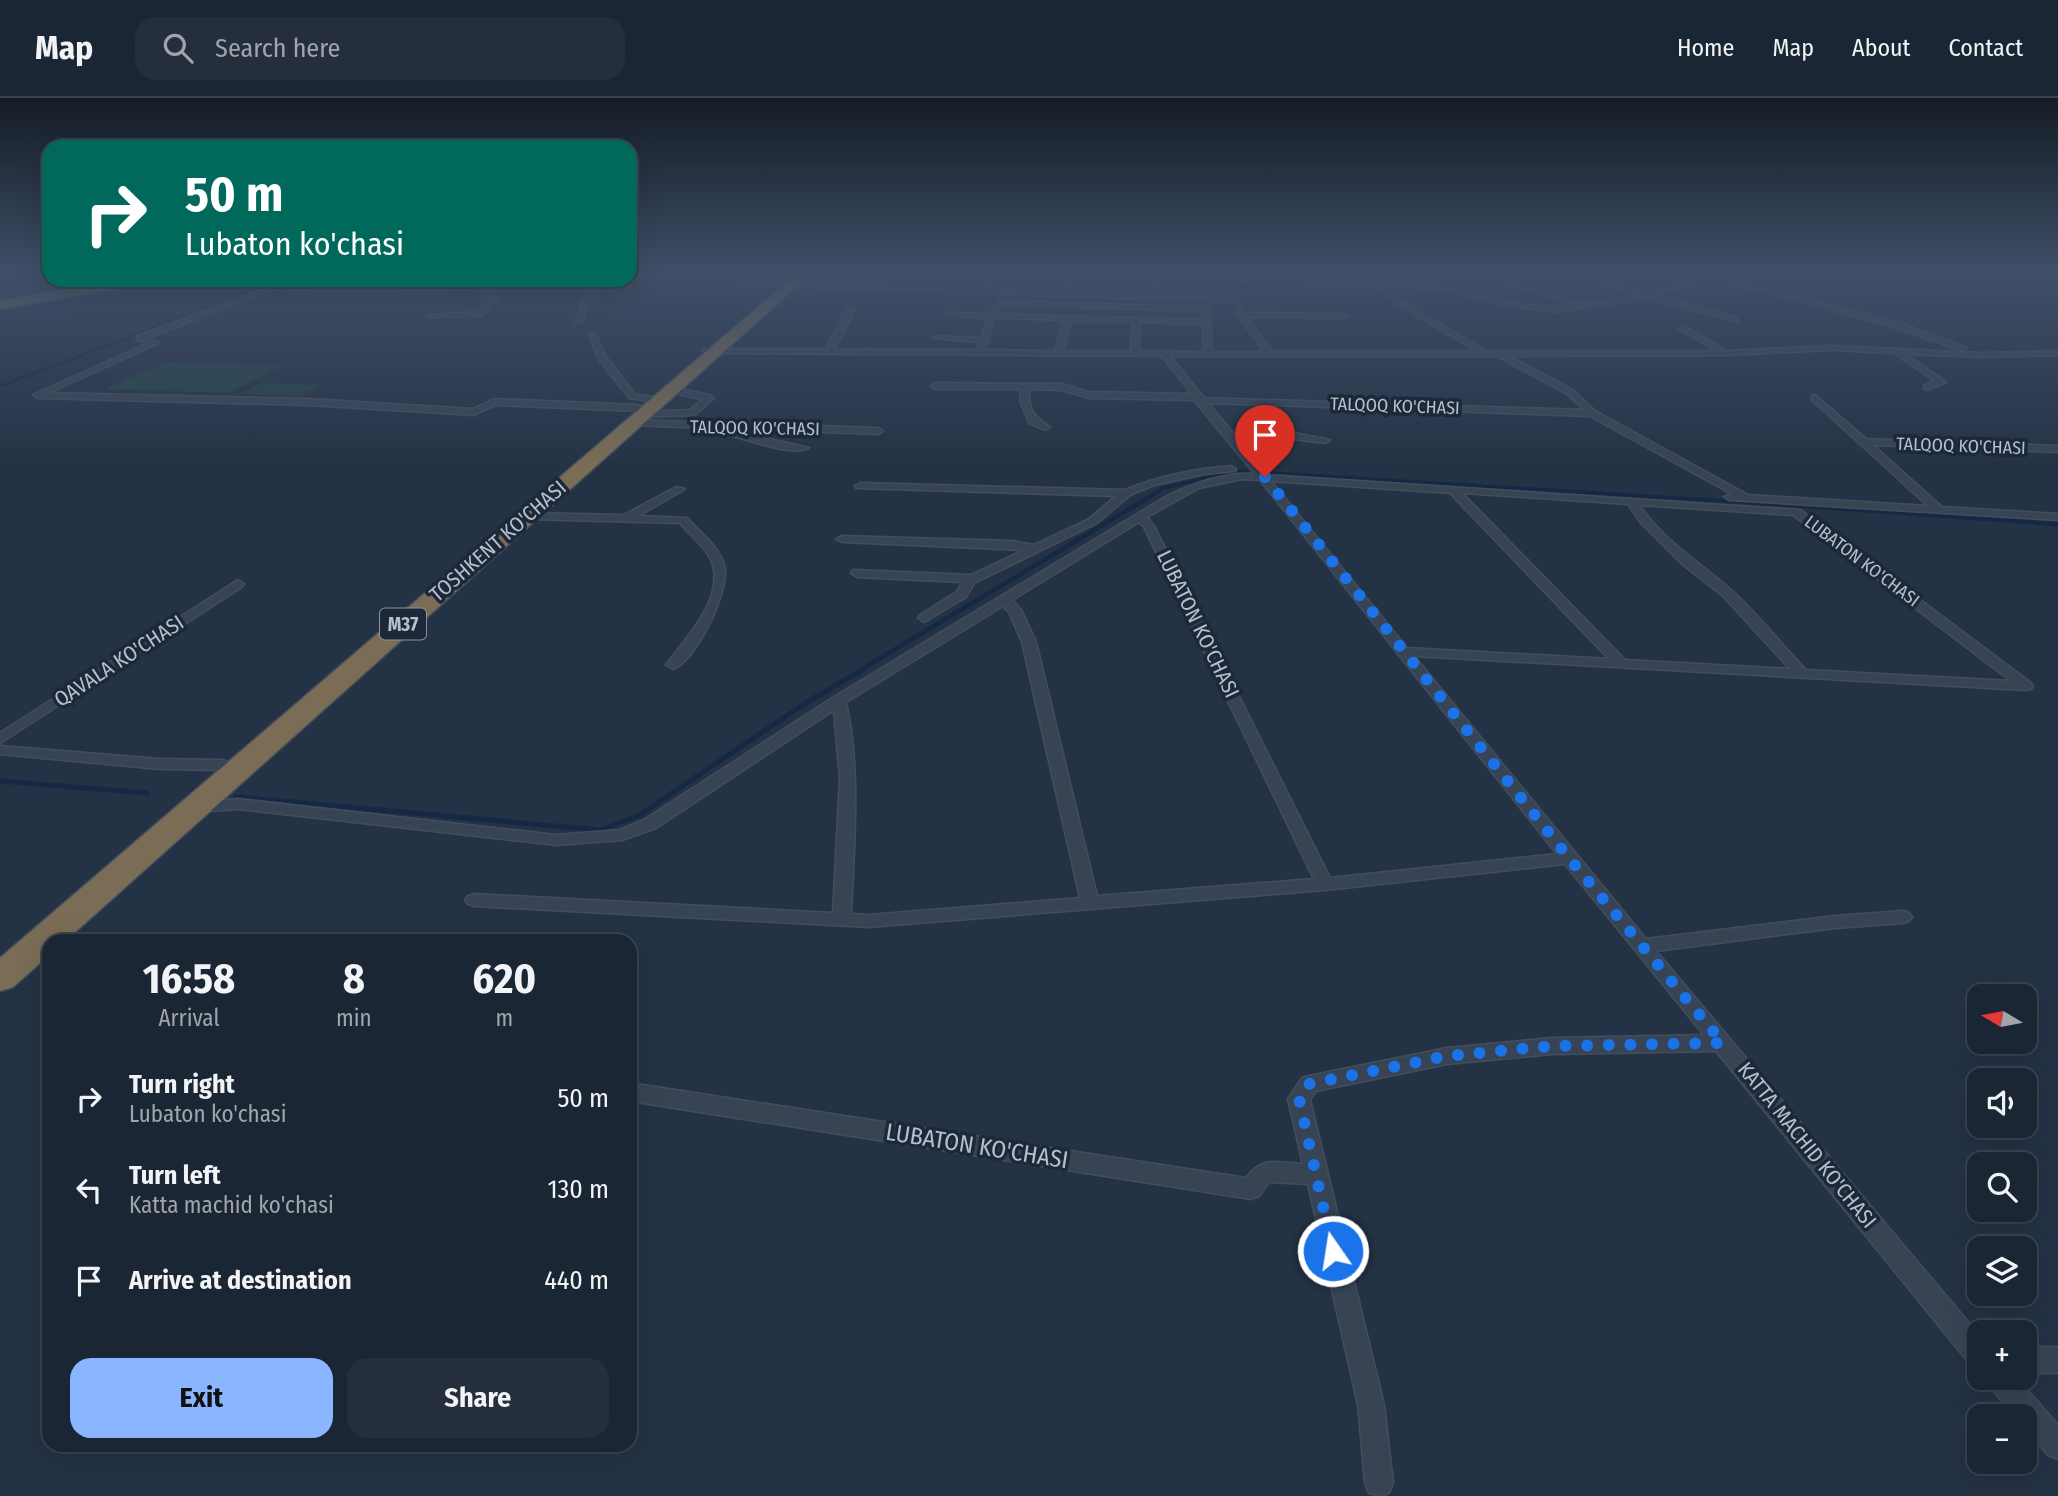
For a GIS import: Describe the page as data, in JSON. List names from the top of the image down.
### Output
{
  "streets": {
    "highway": ["TOSHKENT KO'CHASI", "M37"],
    "street": [
      "TALQOQ KO'CHASI",
      "LUBATON KO'CHASI",
      "QAVALA KO'CHASI",
      "KATTA MACHID KO'CHASI"
    ]
  },
  "crossings": [
    ["TALQOQ KO'CHASI", "TOSHKENT KO'CHASI"],
    ["TALQOQ KO'CHASI", "KATTA MACHID KO'CHASI"],
    ["LUBATON KO'CHASI", "KATTA MACHID KO'CHASI"]
  ],
  "north": "left",
  "page": {
    "header": "Map",
    "search": "Search here",
    "nav": [
      "Home",
      "Map",
      "About",
      "Contact"
    ],
    "turn": ["50 m", "Lubaton ko'chasi"],
    "eta": [
      "16:58",
      "Arrival",
      "8",
      "min",
      "620",
      "m"
    ],
    "map_buttons": ["+", "−"],
    "list": [
      {
        "name": "Turn right",
        "note": "Lubaton ko'chasi",
        "value": "50 m"
      },
      {
        "name": "Turn left",
        "note": "Katta machid ko'chasi",
        "value": "130 m"
      },
      {
        "name": "Arrive at destination",
        "value": "440 m"
      }
    ],
    "buttons": ["Exit", "Share"]
  }
}
